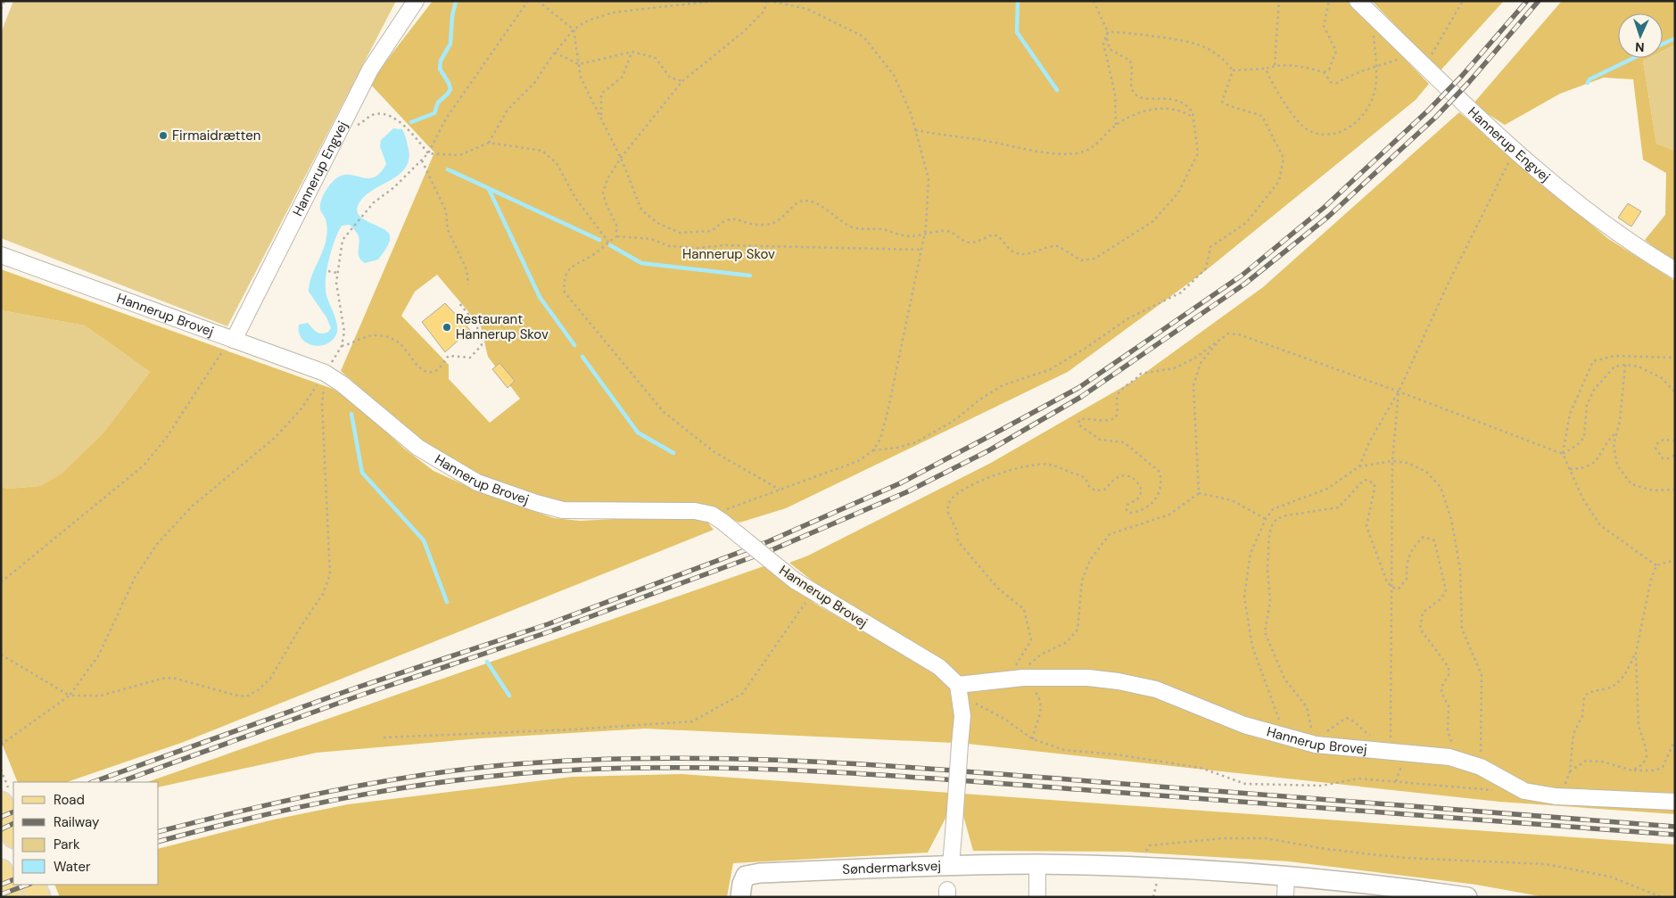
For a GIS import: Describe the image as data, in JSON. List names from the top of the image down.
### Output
{
  "streets": {
    "street": ["Hannerup Engvej", "Hannerup Brovej", "Søndermarksvej"]
  },
  "crossings": [
    ["Hannerup Engvej", "Hannerup Brovej"]
  ],
  "parks": ["Hannerup Skov"],
  "places": ["Firmaidrætten", "Restaurant Hannerup Skov"],
  "legend": [
    "Road",
    "Railway",
    "Park",
    "Water"
  ],
  "north": "bottom"
}
